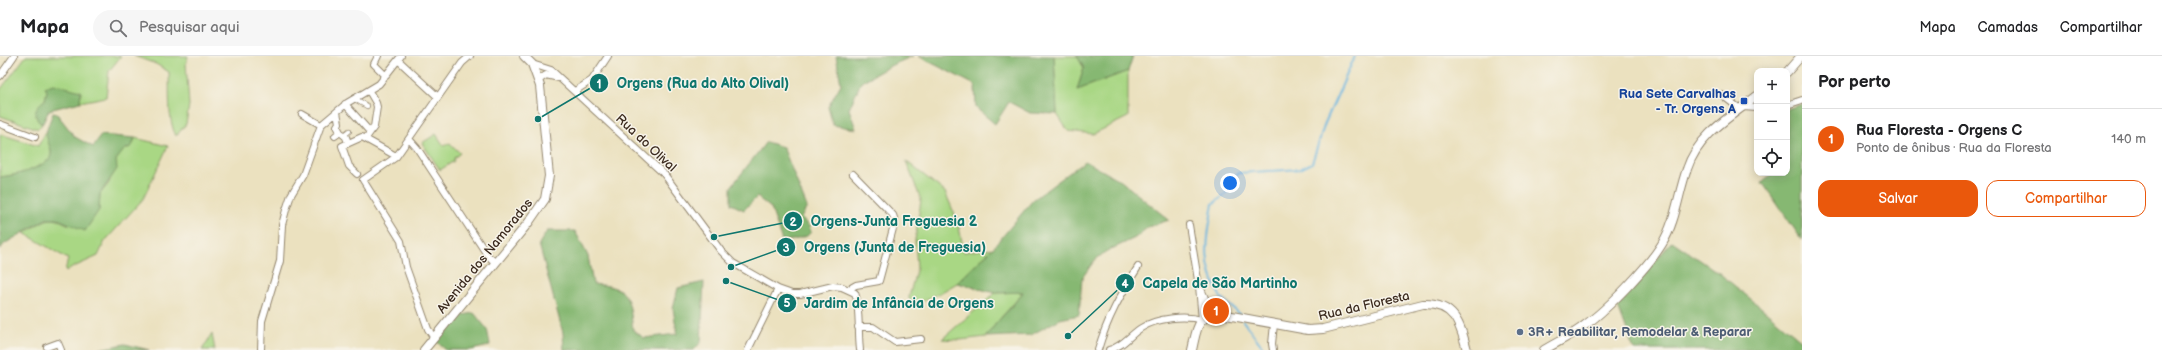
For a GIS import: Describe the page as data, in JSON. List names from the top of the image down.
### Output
{
  "streets": {
    "street": ["Rua do Olival", "Avenida dos Namorados", "Rua da Floresta"]
  },
  "crossings": [
    ["Rua do Olival", "Avenida dos Namorados"]
  ],
  "places": {
    "transit": ["Rua Sete Carvalhas - Tr. Orgens A"],
    "other": [
      "Orgens (Rua do Alto Olival)",
      "Orgens-Junta Freguesia 2",
      "Orgens (Junta de Freguesia)",
      "Jardim de Infância de Orgens",
      "3R+ Reabilitar, Remodelar & Reparar",
      "Capela de São Martinho"
    ]
  },
  "page": {
    "header": "Mapa",
    "search": "Pesquisar aqui",
    "nav": ["Mapa", "Camadas", "Compartilhar"],
    "heading": "Por perto",
    "map_buttons": ["+", "−"],
    "list": [
      {
        "mark": "1",
        "name": "Rua Floresta - Orgens C",
        "note": "Ponto de ônibus · Rua da Floresta",
        "value": "140 m"
      }
    ],
    "buttons": ["Salvar", "Compartilhar"],
    "pins": "1"
  }
}
